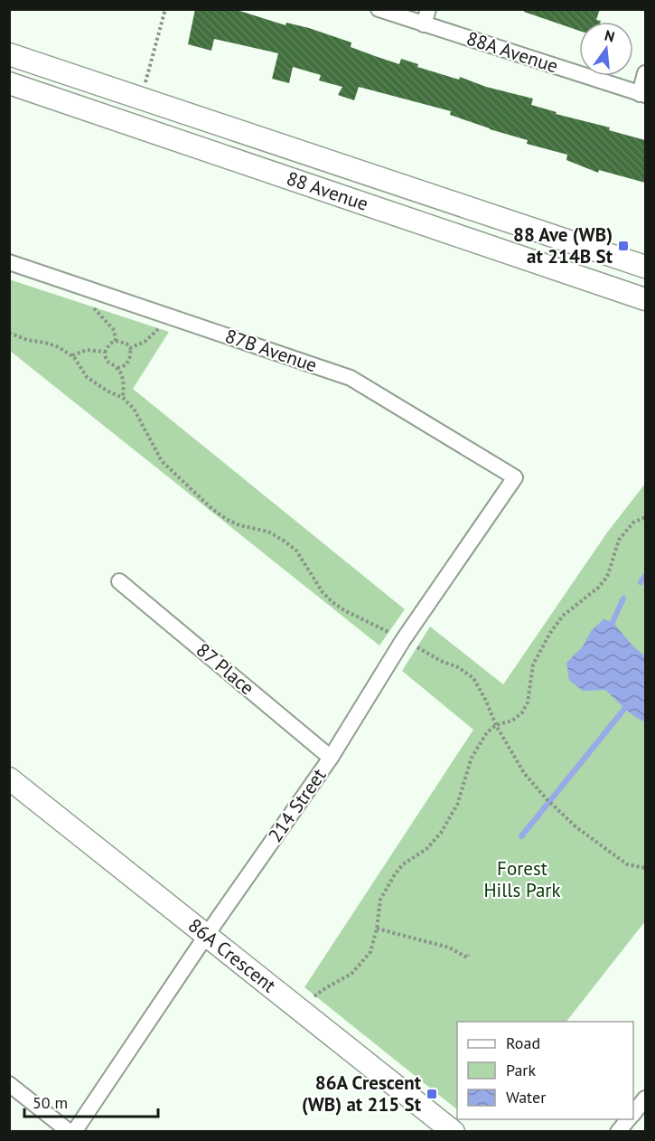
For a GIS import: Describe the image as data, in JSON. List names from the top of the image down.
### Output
{
  "streets": {
    "main road": ["88 Avenue", "86A Crescent"],
    "street": [
      "88A Avenue",
      "87B Avenue",
      "87 Place",
      "214 Street"
    ]
  },
  "crossings": [
    ["87B Avenue", "214 Street"],
    ["87 Place", "214 Street"],
    ["214 Street", "86A Crescent"]
  ],
  "parks": ["Forest Hills Park"],
  "places": {
    "transit": ["88 Ave (WB) at 214B St", "86A Crescent (WB) at 215 St"]
  },
  "legend": ["Road", "Park", "Water"],
  "scale_bar": "50 m",
  "north": "top"
}
